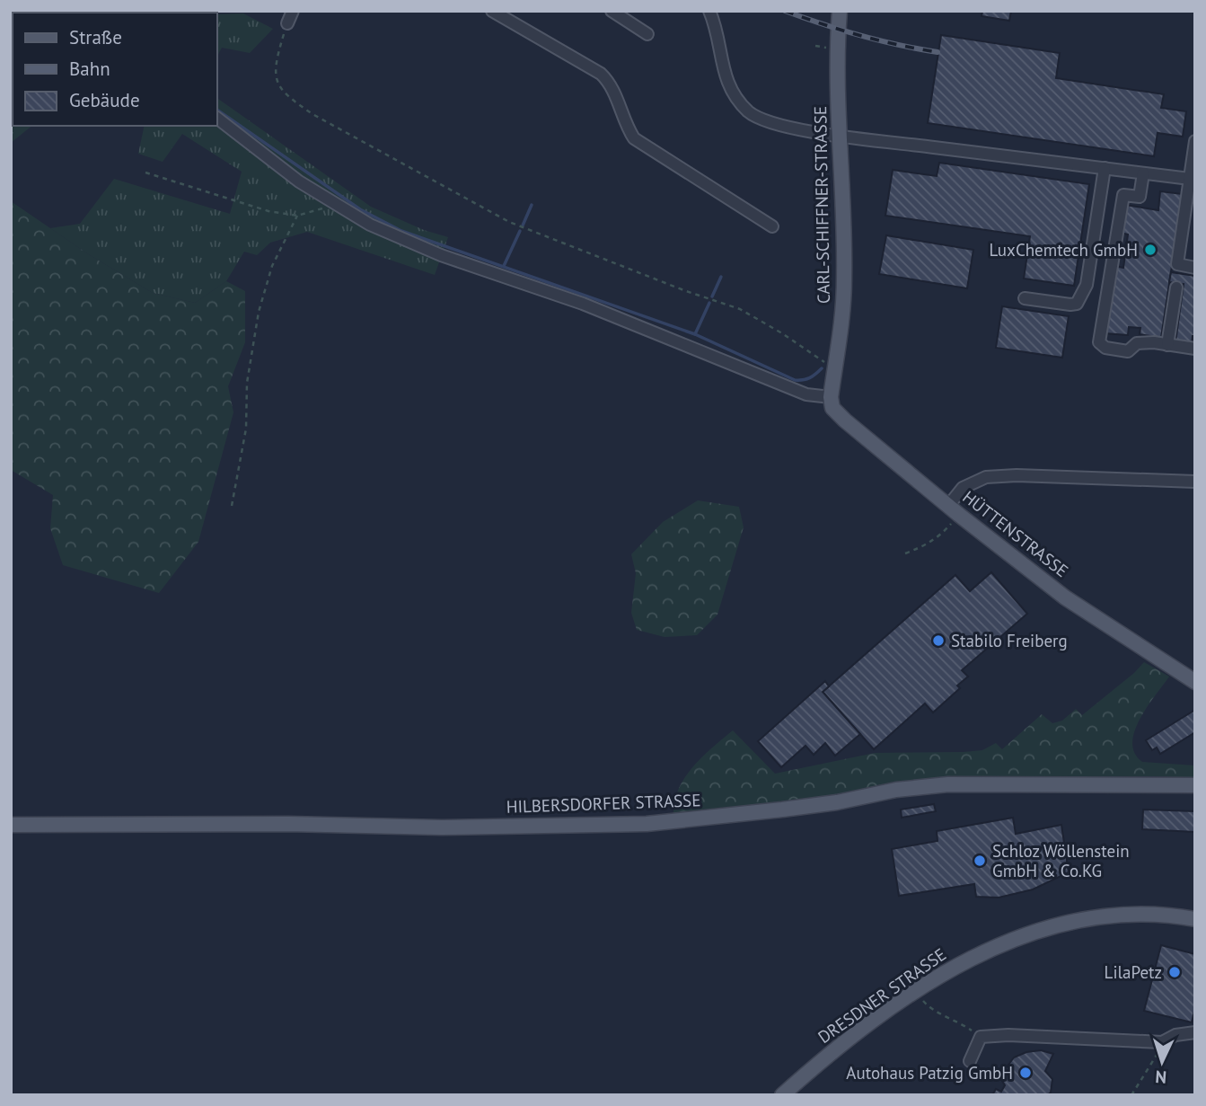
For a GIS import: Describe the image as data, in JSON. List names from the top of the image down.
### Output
{
  "streets": {
    "main road": [
      "CARL-SCHIFFNER-STRASSE",
      "HÜTTENSTRASSE",
      "HILBERSDORFER STRASSE",
      "DRESDNER STRASSE"
    ]
  },
  "crossings": [
    ["CARL-SCHIFFNER-STRASSE", "HÜTTENSTRASSE"]
  ],
  "places": [
    "LuxChemtech GmbH",
    "Stabilo Freiberg",
    "Schloz Wöllenstein GmbH & Co.KG",
    "LilaPetz",
    "Autohaus Patzig GmbH"
  ],
  "legend": ["Straße", "Bahn", "Gebäude"],
  "north": "bottom"
}
